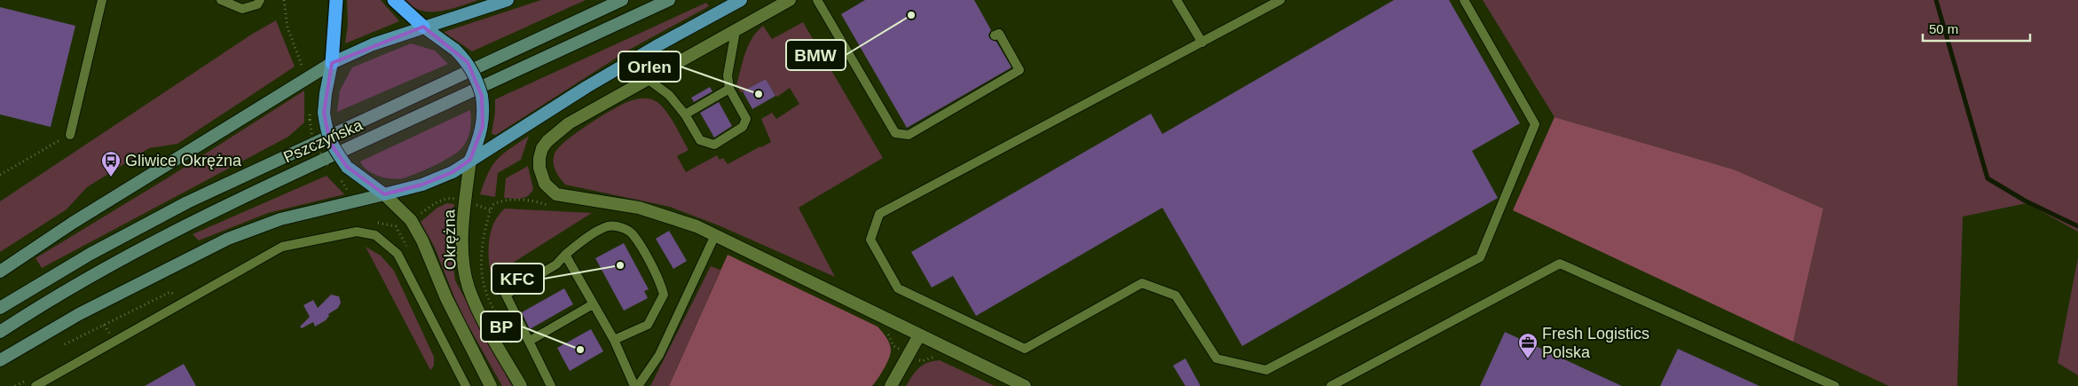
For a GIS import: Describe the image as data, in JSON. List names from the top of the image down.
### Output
{
  "streets": {
    "main road": ["Pszczyńska"],
    "street": ["Okrężna"]
  },
  "places": {
    "other": [
      "BMW",
      "Orlen",
      "KFC",
      "BP"
    ],
    "bus stop": ["Gliwice Okrężna"],
    "office": ["Fresh Logistics Polska"]
  },
  "scale_bar": "50 m"
}
